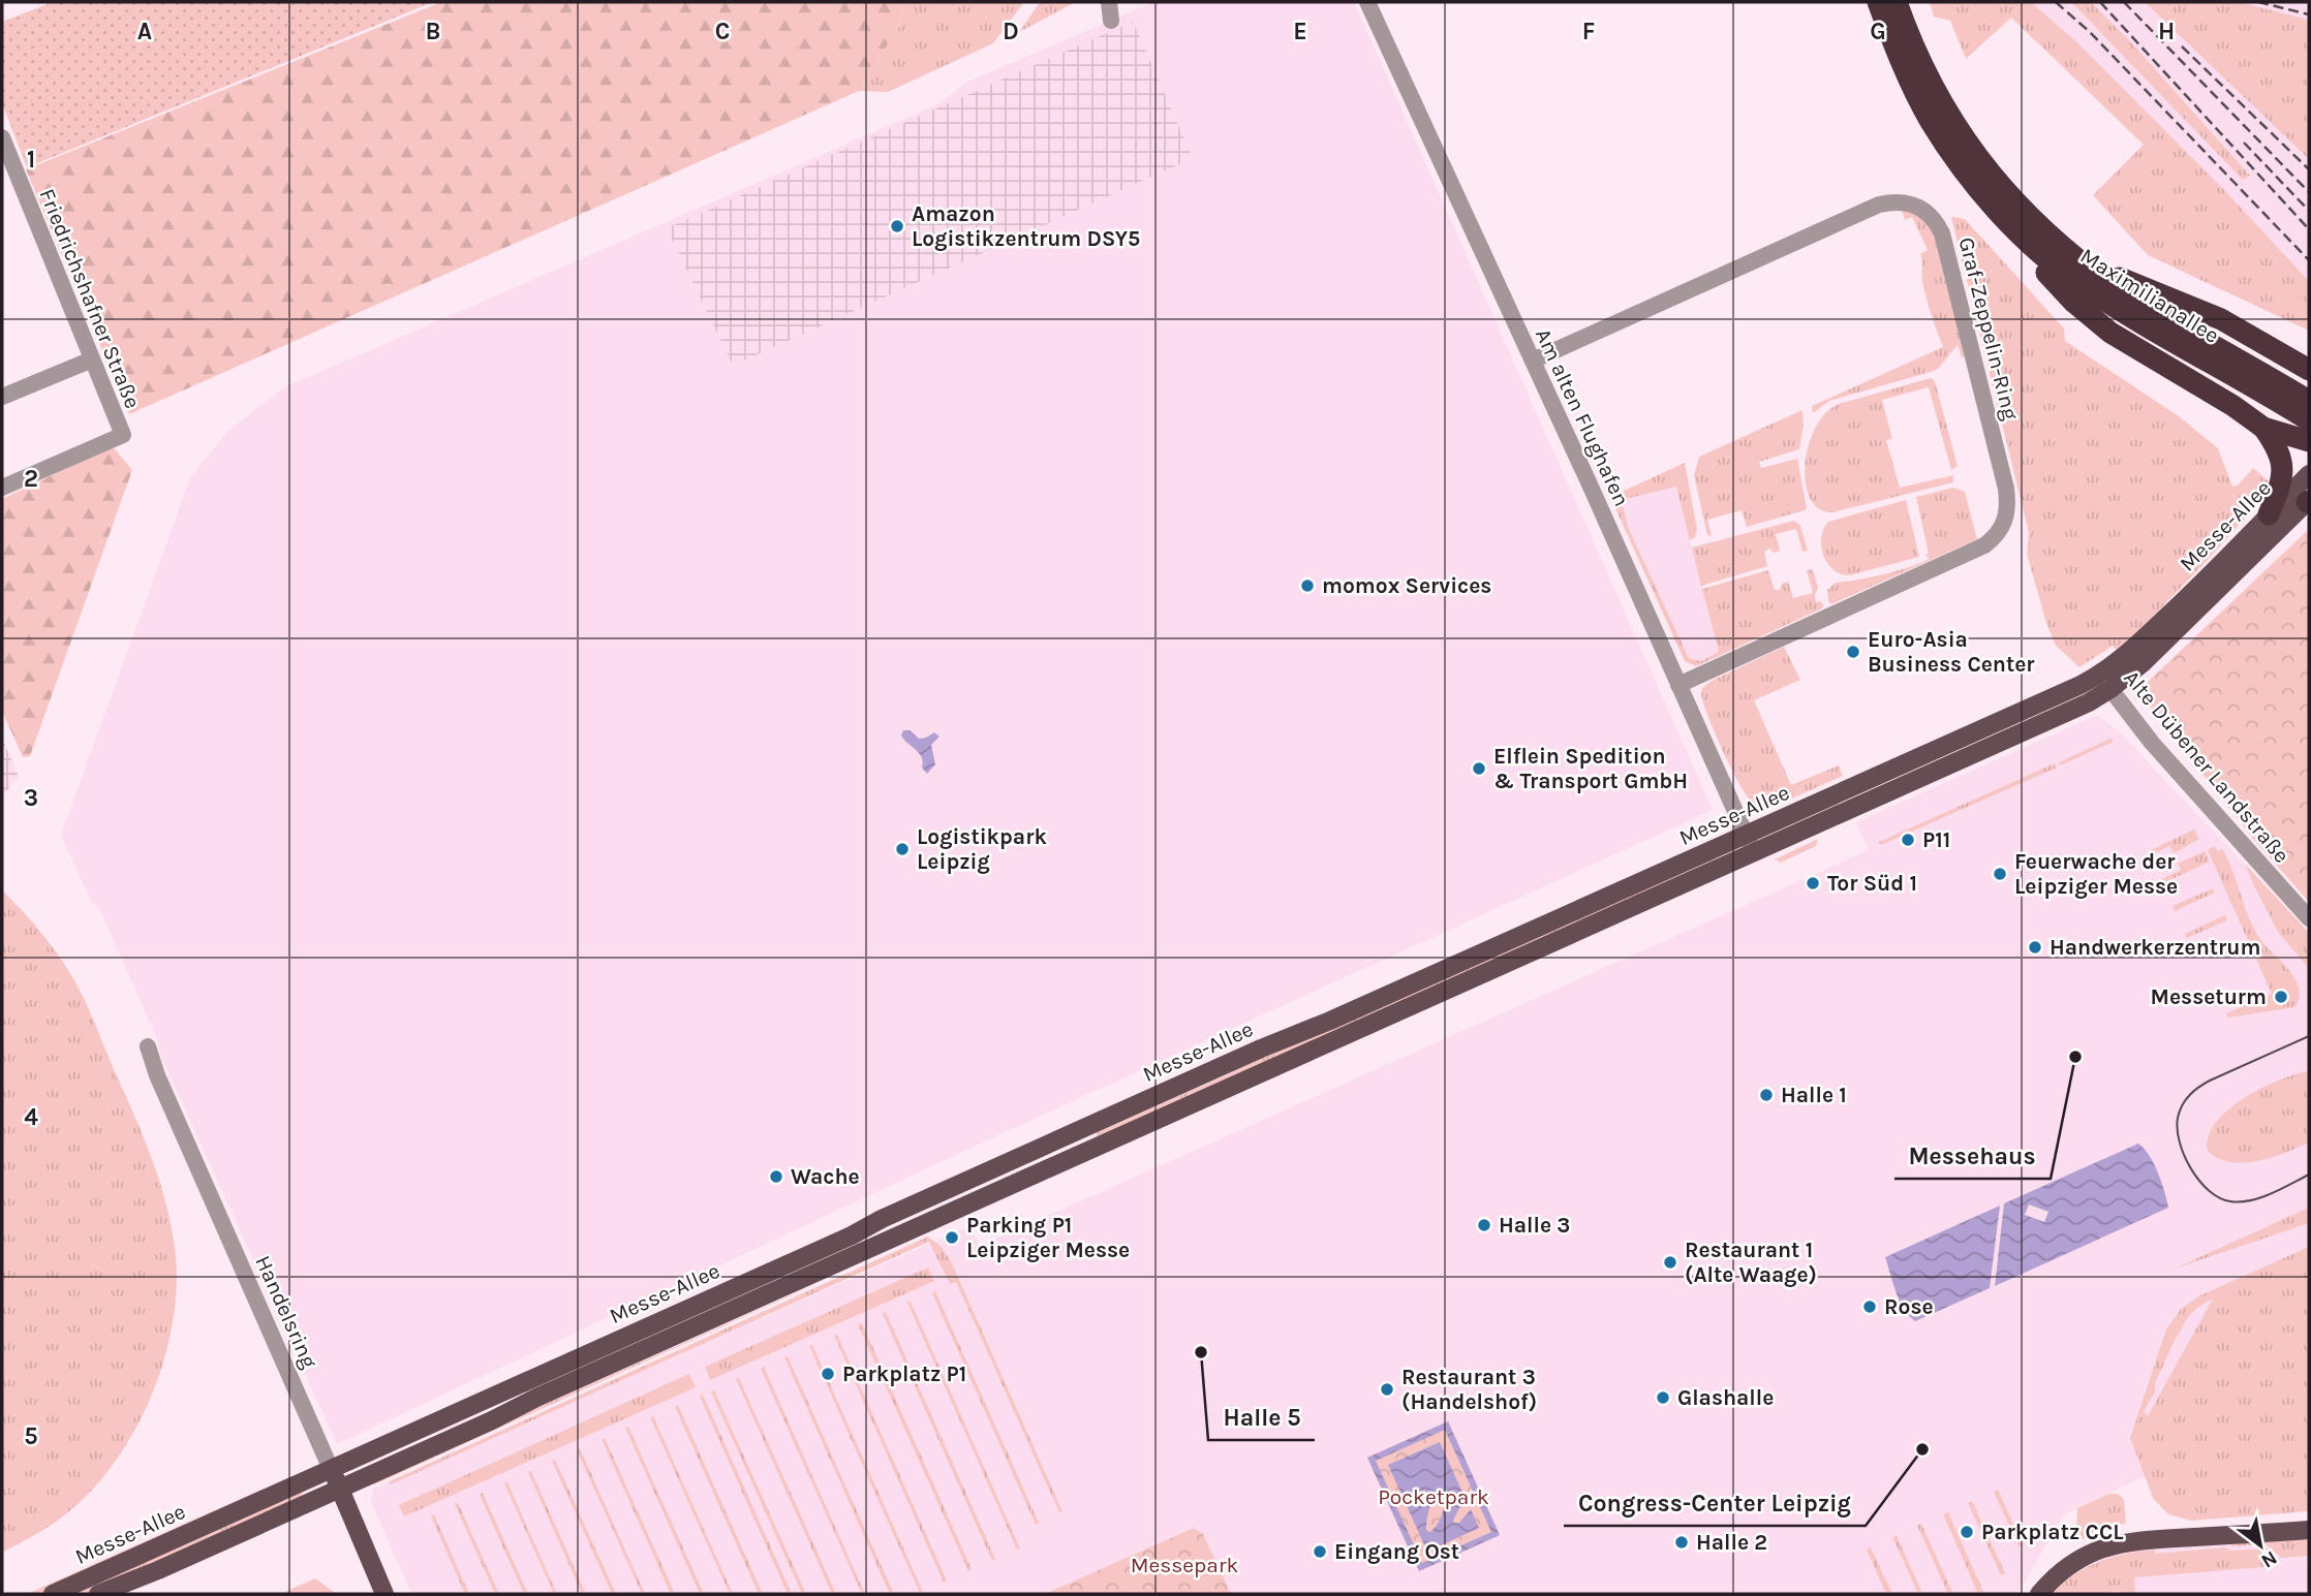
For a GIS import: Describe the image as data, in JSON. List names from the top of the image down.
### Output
{
  "streets": {
    "highway": ["Maximilianallee"],
    "main road": ["Messe-Allee", "Handelsring"],
    "street": [
      "Friedrichshafner Straße",
      "Graf-Zeppelin-Ring",
      "Am alten Flughafen",
      "Alte Dübener Landstraße"
    ]
  },
  "crossings": [
    ["Graf-Zeppelin-Ring", "Am alten Flughafen"],
    ["Am alten Flughafen", "Messe-Allee"],
    ["Messe-Allee", "Alte Dübener Landstraße"],
    ["Messe-Allee", "Handelsring"]
  ],
  "parks": ["Pocketpark", "Messepark"],
  "places": [
    "Amazon Logistikzentrum DSY5",
    "momox Services",
    "Euro-Asia Business Center",
    "Elflein Spedition & Transport GmbH",
    "P11",
    "Logistikpark Leipzig",
    "Feuerwache der Leipziger Messe",
    "Tor Süd 1",
    "Handwerkerzentrum",
    "Messeturm",
    "Messehaus",
    "Halle 1",
    "Wache",
    "Halle 3",
    "Parking P1 Leipziger Messe",
    "Restaurant 1 (Alte Waage)",
    "Rose",
    "Halle 5",
    "Parkplatz P1",
    "Restaurant 3 (Handelshof)",
    "Glashalle",
    "Congress-Center Leipzig",
    "Parkplatz CCL",
    "Halle 2",
    "Eingang Ost"
  ],
  "north": "bottom right",
  "grid": {
    "columns": [
      "A",
      "B",
      "C",
      "D",
      "E",
      "F",
      "G",
      "H"
    ],
    "rows": [
      "1",
      "2",
      "3",
      "4",
      "5"
    ]
  }
}
